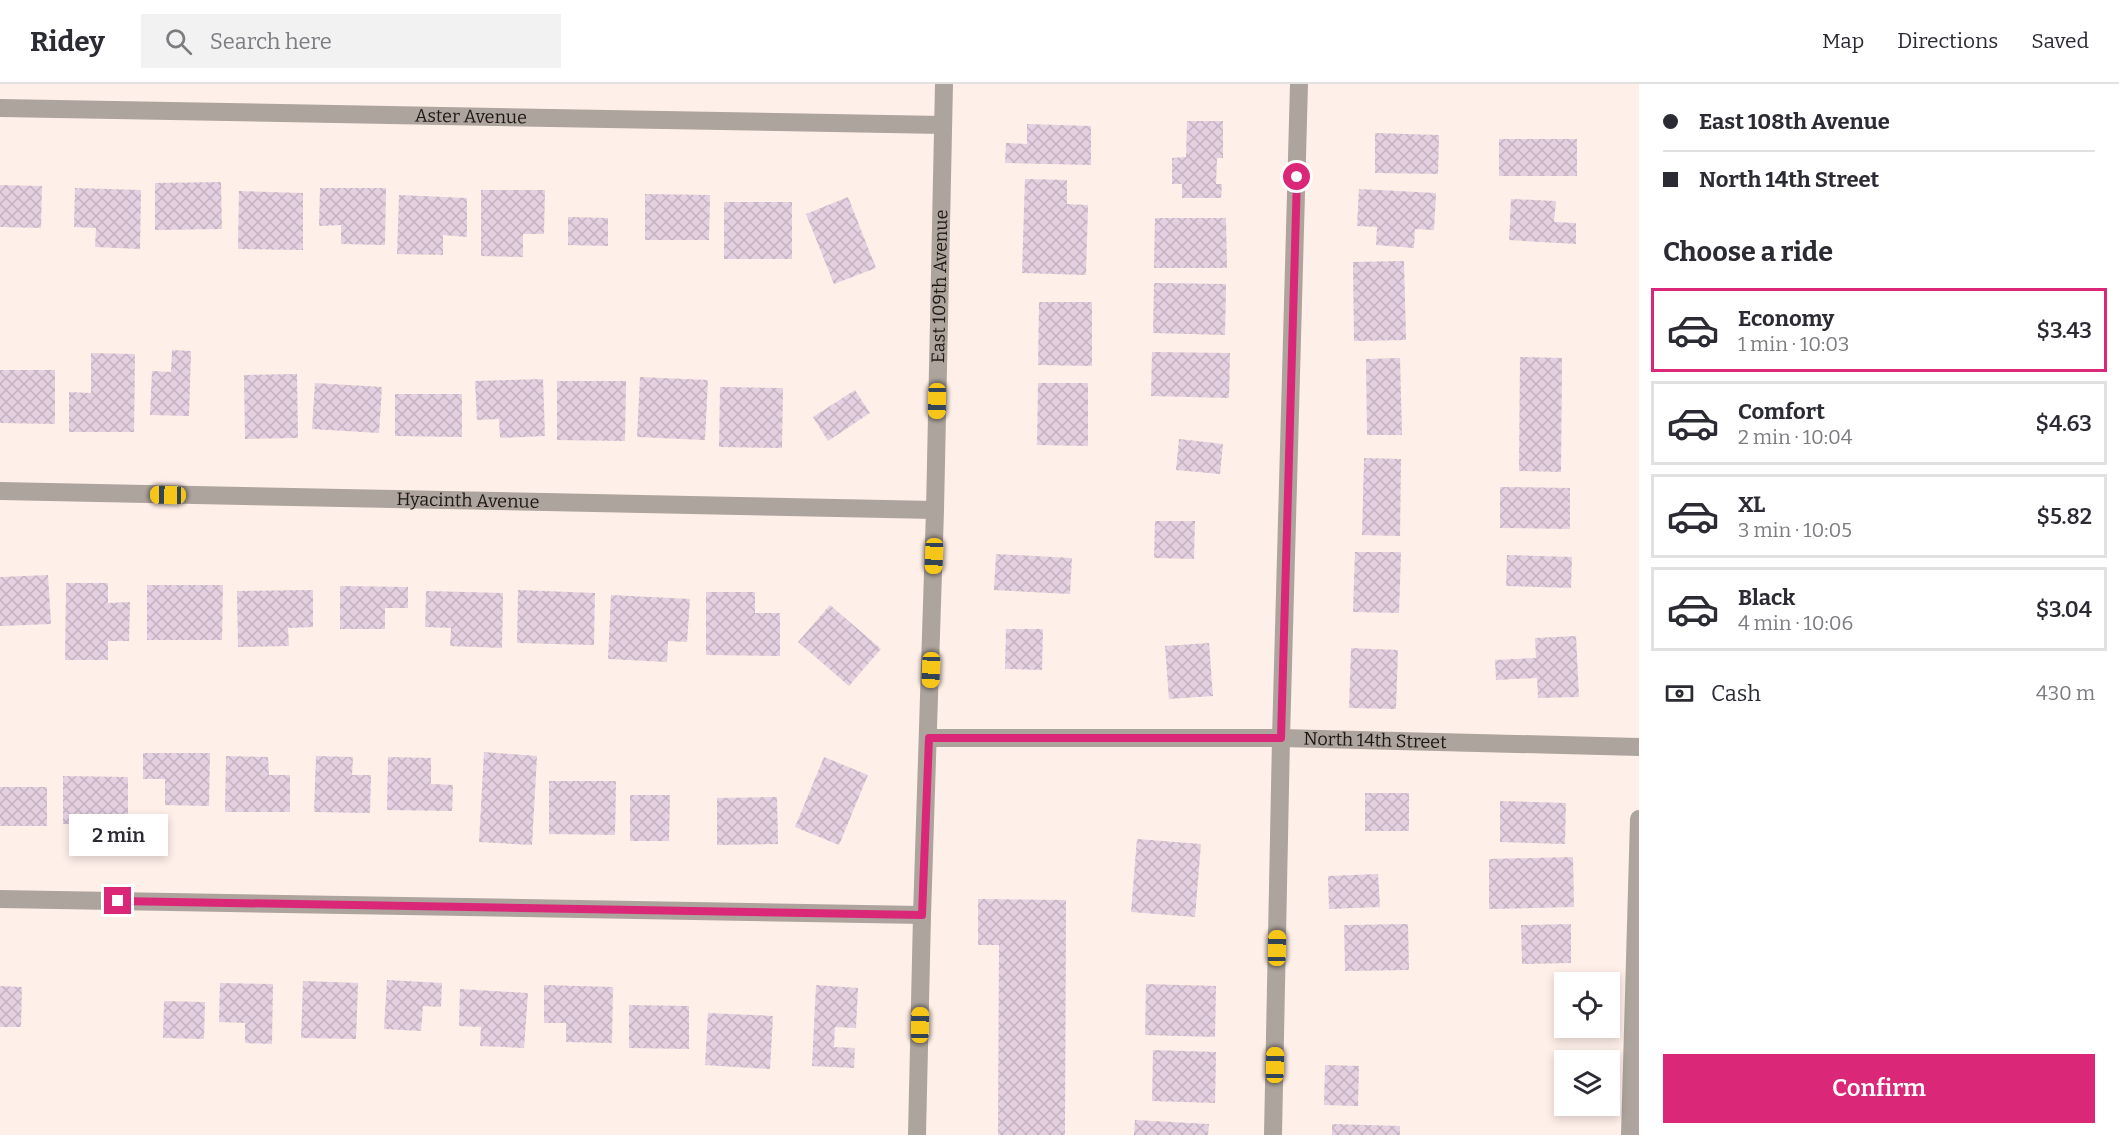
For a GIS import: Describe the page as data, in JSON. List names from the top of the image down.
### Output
{
  "streets": {
    "street": [
      "Aster Avenue",
      "East 109th Avenue",
      "Hyacinth Avenue",
      "North 14th Street"
    ]
  },
  "crossings": [
    ["Aster Avenue", "East 109th Avenue"],
    ["East 109th Avenue", "Hyacinth Avenue"],
    ["East 109th Avenue", "North 14th Street"]
  ],
  "page": {
    "header": "Ridey",
    "search": "Search here",
    "nav": ["Map", "Directions", "Saved"],
    "banner": ["East 108th Avenue", "North 14th Street"],
    "heading": "Choose a ride",
    "list": [
      {
        "name": "Economy",
        "note": "1 min · 10:03",
        "value": "$3.43"
      },
      {
        "name": "Comfort",
        "note": "2 min · 10:04",
        "value": "$4.63"
      },
      {
        "name": "XL",
        "note": "3 min · 10:05",
        "value": "$5.82"
      },
      {
        "name": "Black",
        "note": "4 min · 10:06",
        "value": "$3.04"
      }
    ],
    "pay": ["Cash", "430 m"],
    "bubble": "2 min",
    "buttons": "Confirm"
  }
}
